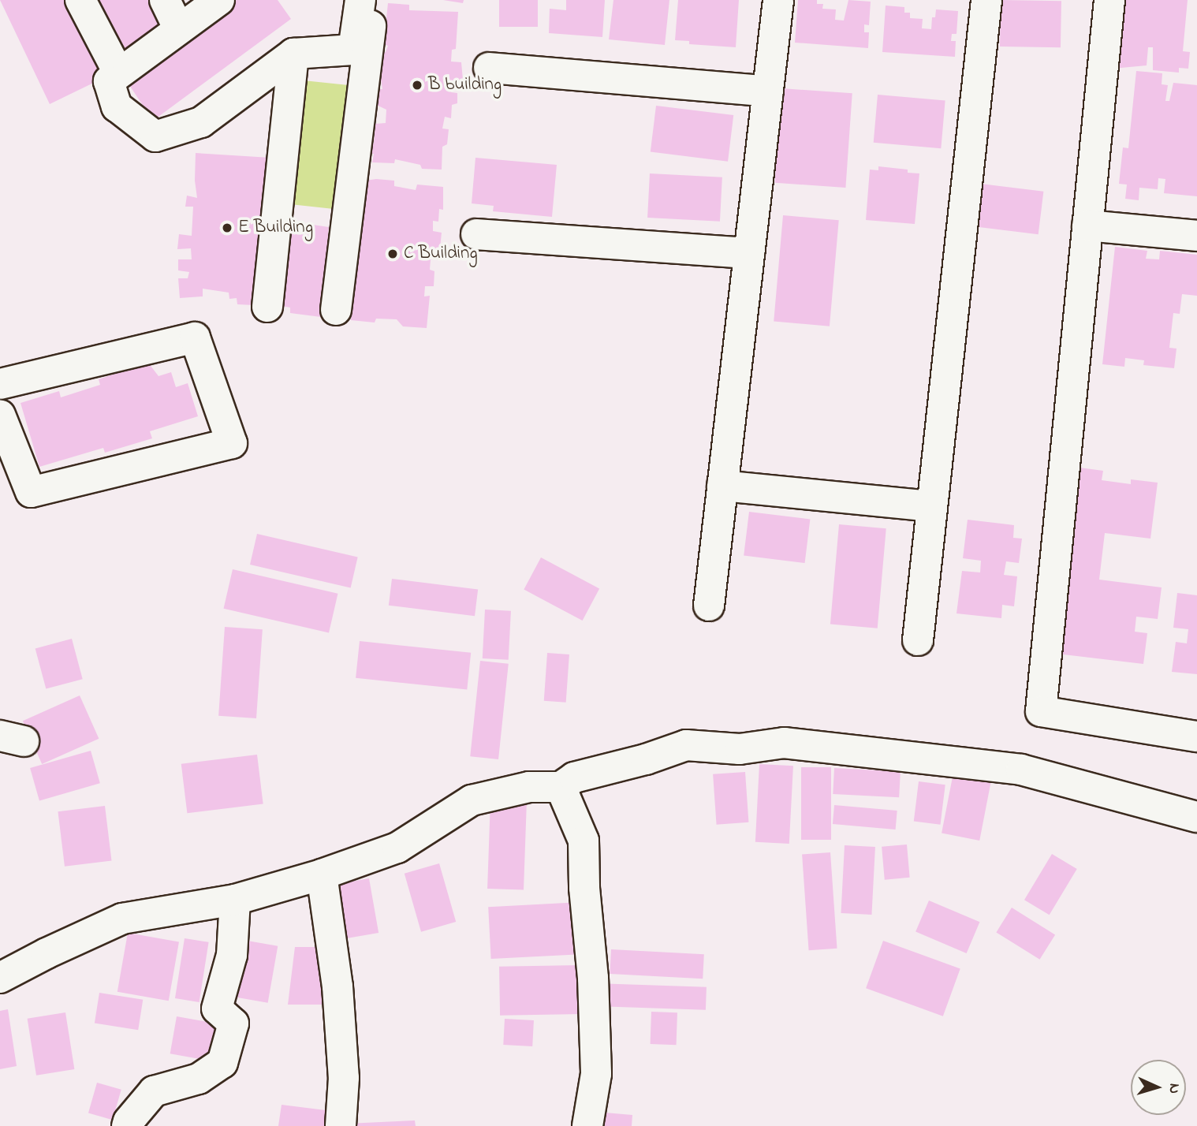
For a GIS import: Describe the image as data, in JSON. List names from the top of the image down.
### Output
{
  "places": ["B building", "E Building", "C Building"],
  "north": "right"
}
